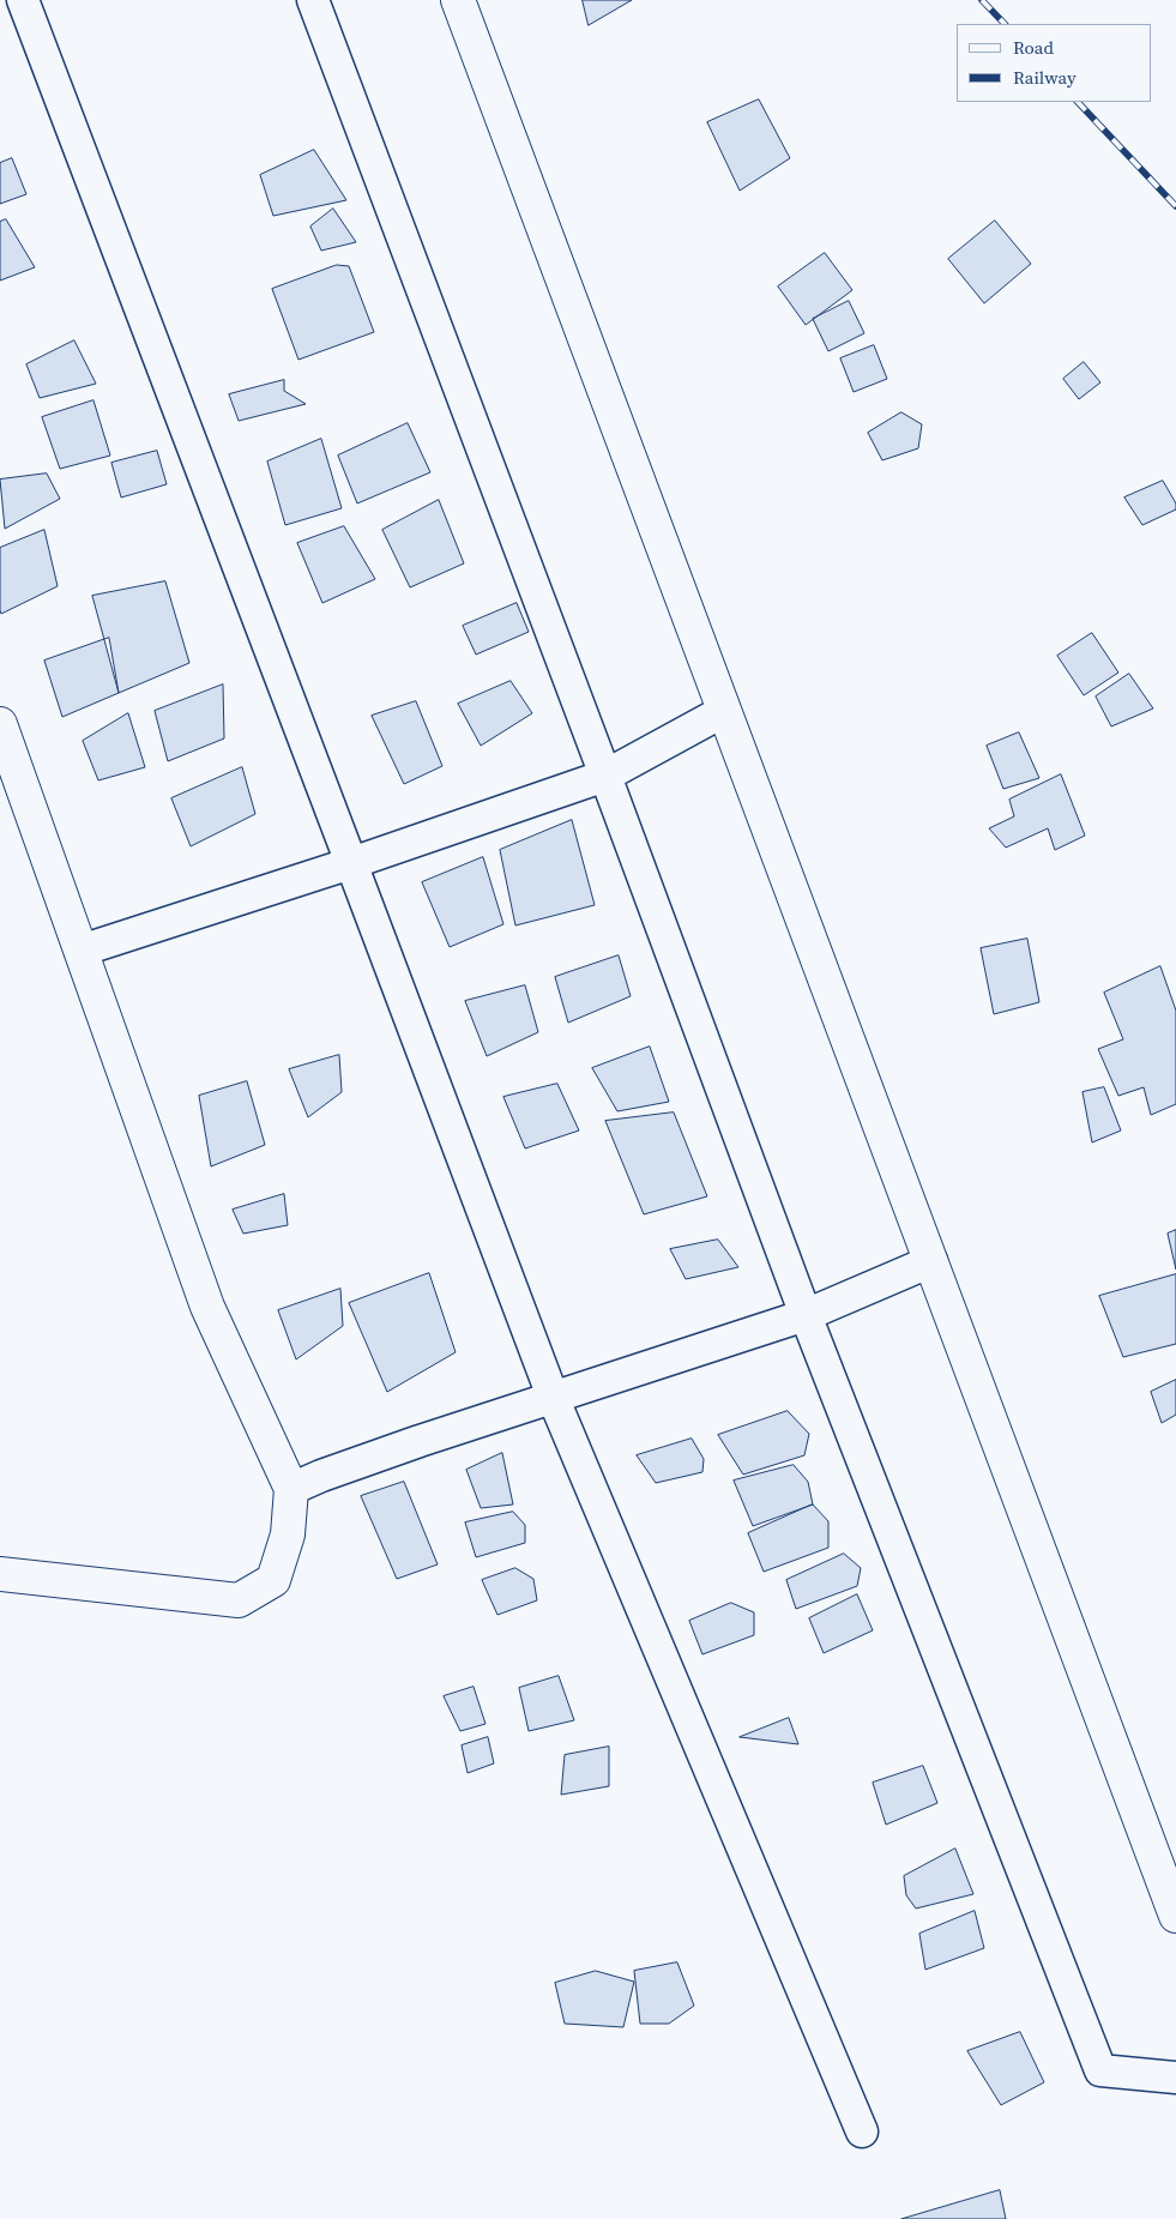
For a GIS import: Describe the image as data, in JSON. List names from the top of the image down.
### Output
{
  "legend": ["Road", "Railway"]
}
